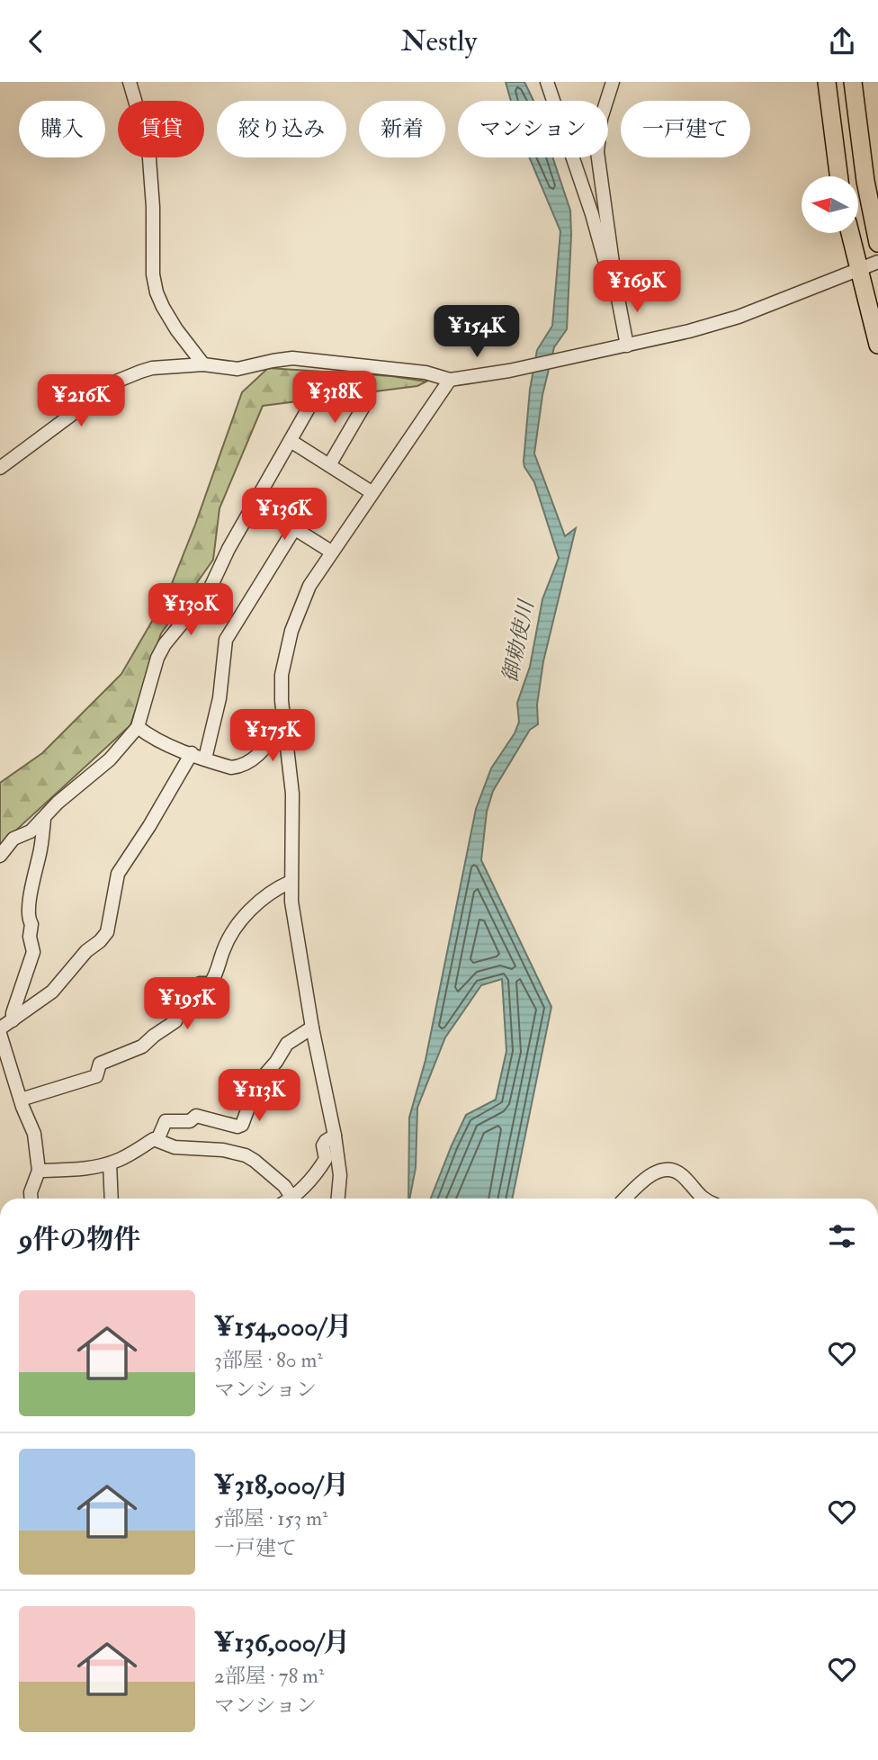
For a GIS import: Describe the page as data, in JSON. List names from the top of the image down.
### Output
{
  "water": ["御勅使川"],
  "north": "left",
  "page": {
    "header": "Nestly",
    "chip": [
      "購入",
      "賃貸",
      "絞り込み",
      "新着",
      "マンション",
      "一戸建て"
    ],
    "price": [
      "¥169K",
      "¥154K",
      "¥318K",
      "¥216K",
      "¥136K",
      "¥130K",
      "¥175K",
      "¥195K",
      "¥113K"
    ],
    "heading": "9件の物件",
    "list": [
      {
        "name": "¥154,000/月",
        "note": "3部屋 · 80 m² · マンション"
      },
      {
        "name": "¥318,000/月",
        "note": "5部屋 · 153 m² · 一戸建て"
      },
      {
        "name": "¥136,000/月",
        "note": "2部屋 · 78 m² · マンション"
      }
    ]
  }
}
